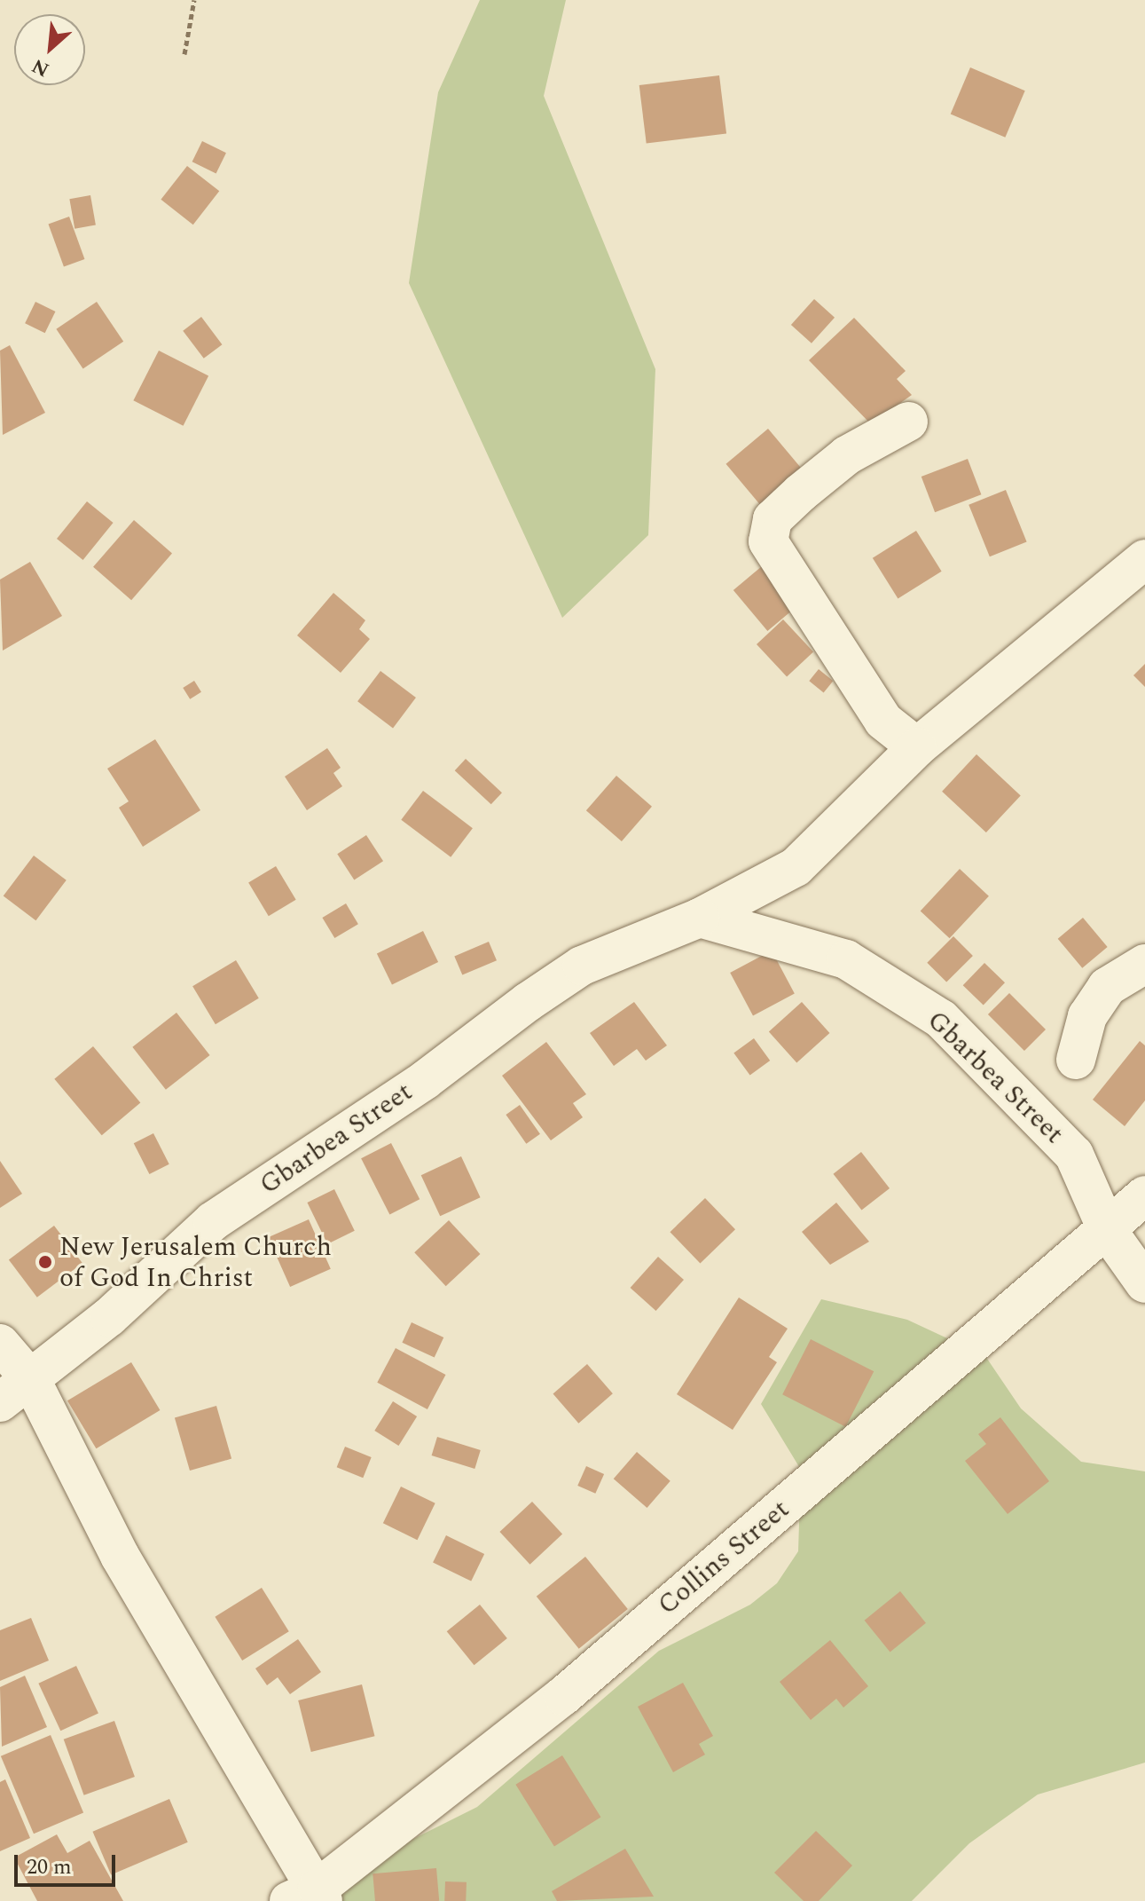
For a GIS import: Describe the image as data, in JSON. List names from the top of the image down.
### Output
{
  "streets": {
    "street": ["Gbarbea Street", "Collins Street"]
  },
  "crossings": [
    ["Gbarbea Street", "Collins Street"]
  ],
  "places": ["New Jerusalem Church of God In Christ"],
  "scale_bar": "20 m",
  "north": "bottom left"
}
